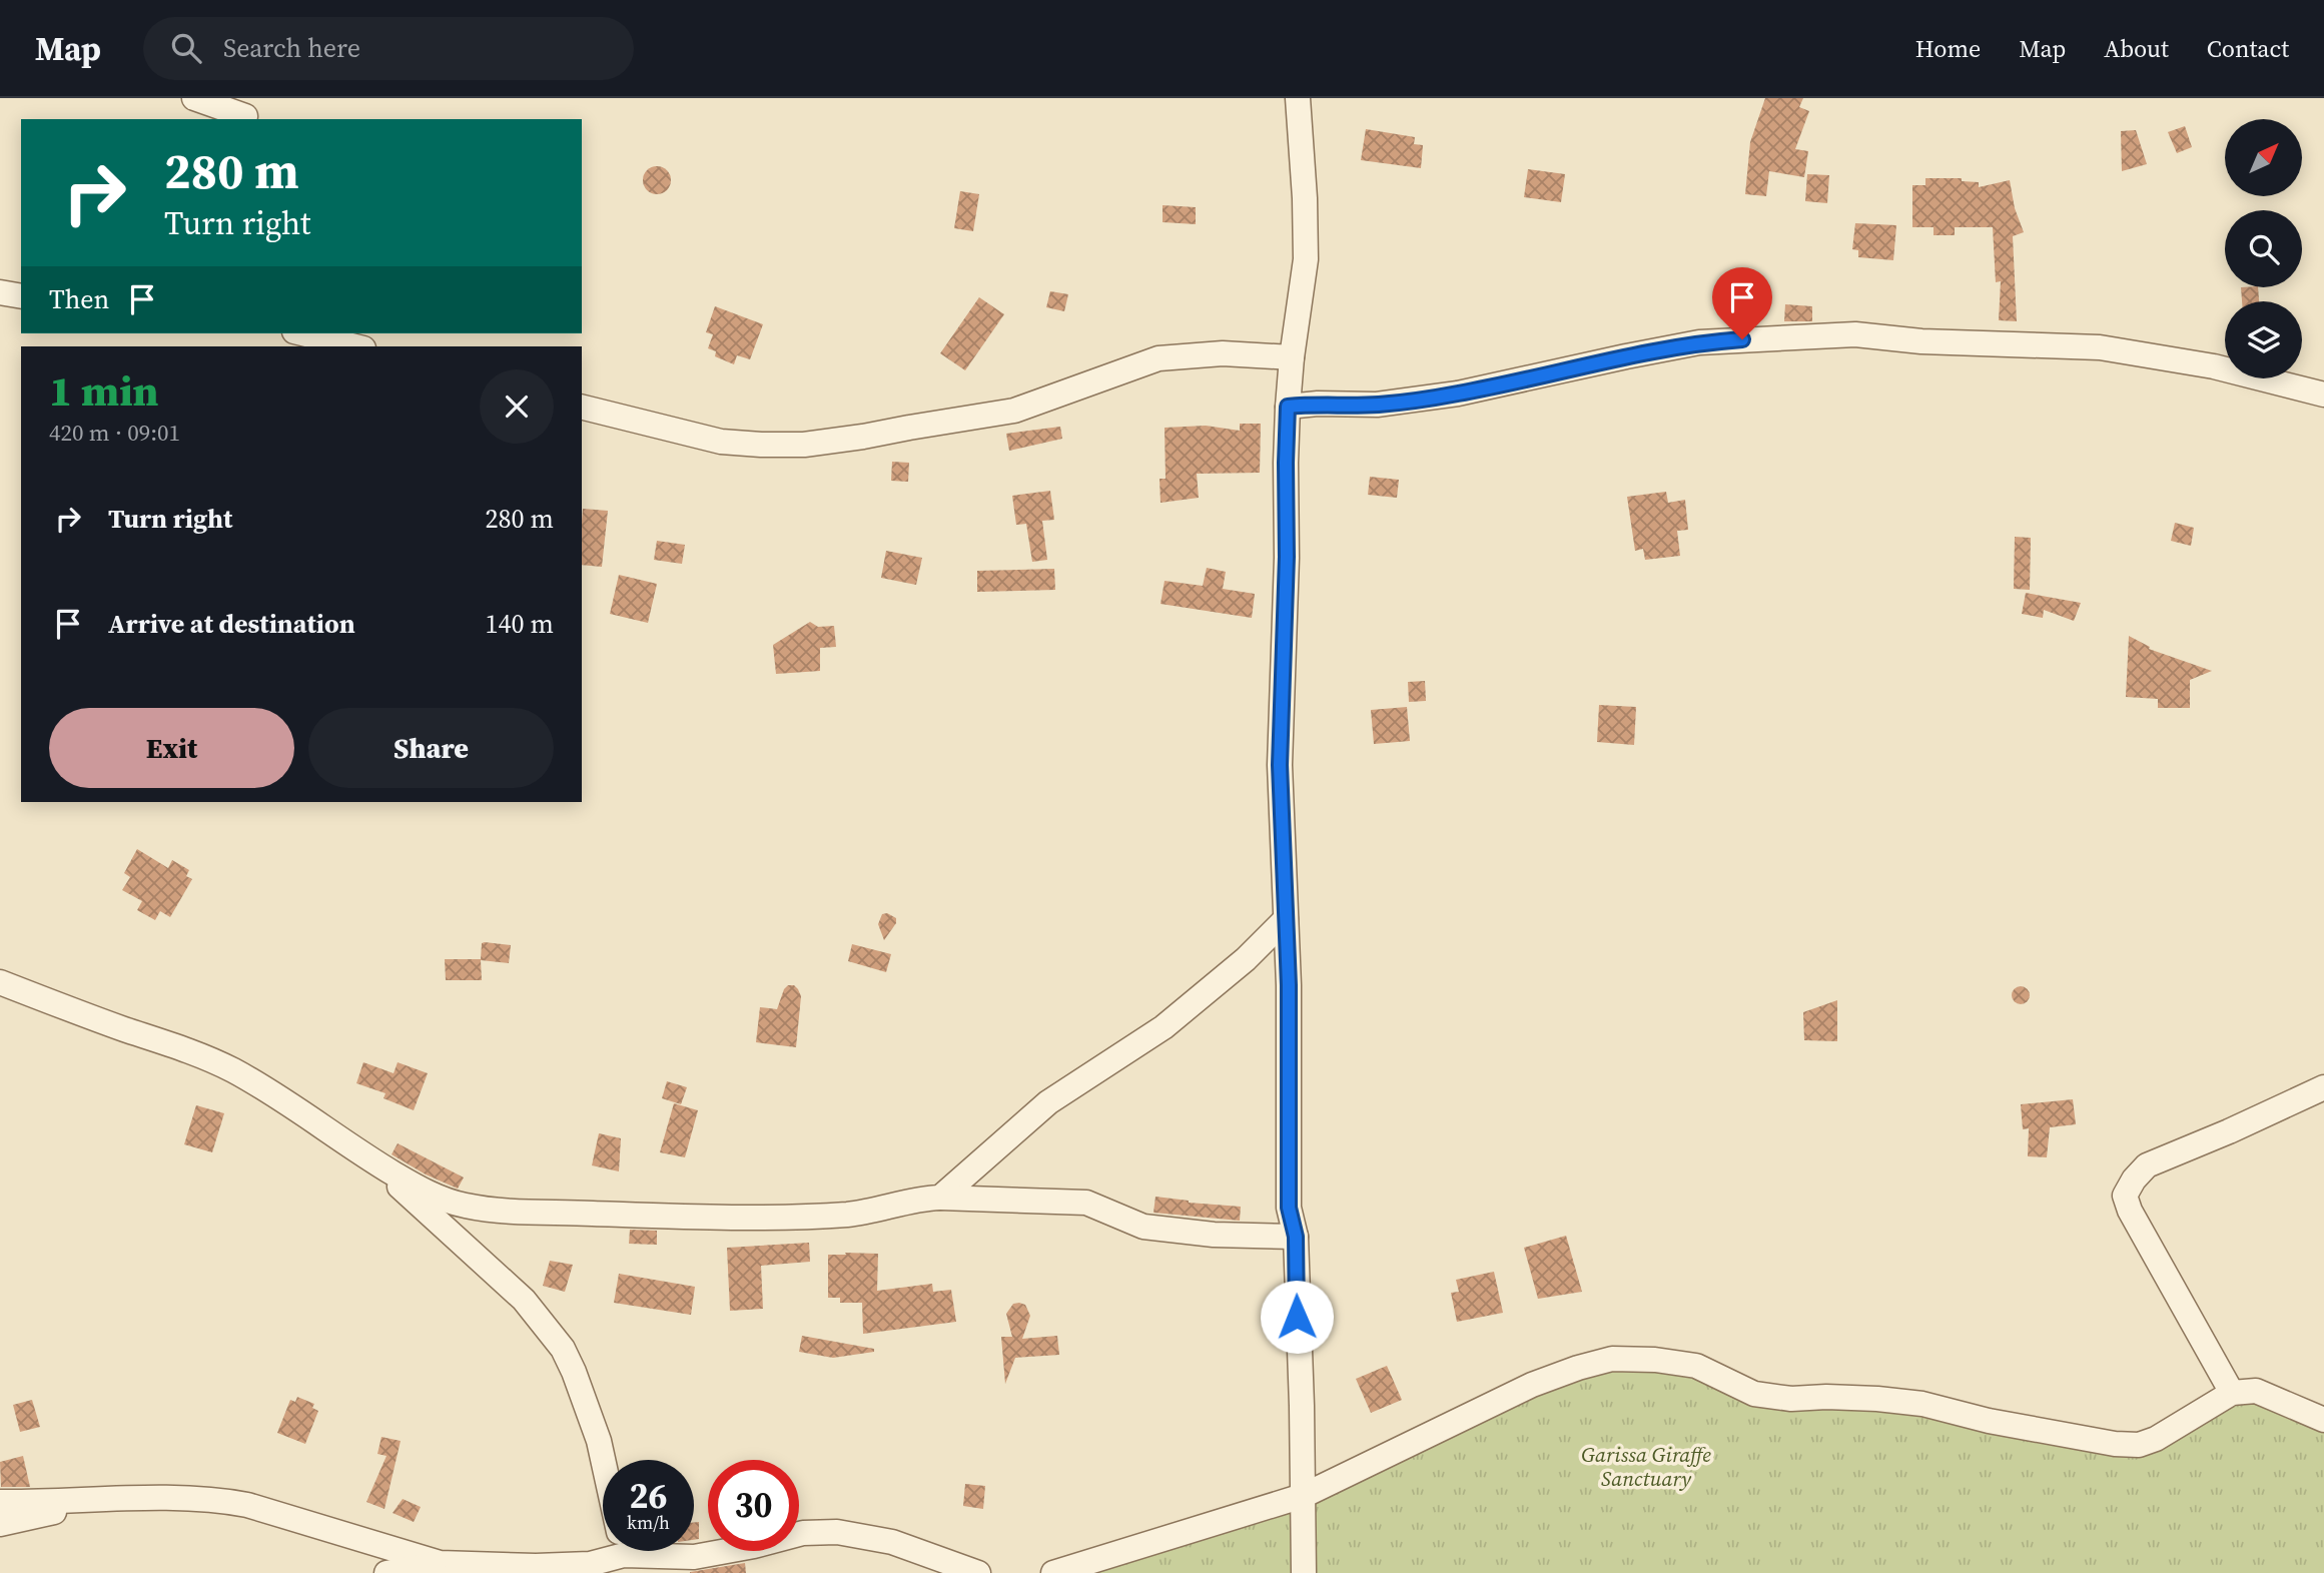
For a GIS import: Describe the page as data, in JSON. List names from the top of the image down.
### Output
{
  "parks": ["Garissa Giraffe Sanctuary"],
  "north": "top right",
  "page": {
    "header": "Map",
    "search": "Search here",
    "nav": [
      "Home",
      "Map",
      "About",
      "Contact"
    ],
    "turn": ["280 m", "Turn right"],
    "then": "Then",
    "heading": ["1 min", "420 m · 09:01"],
    "list": [
      {
        "name": "Turn right",
        "value": "280 m"
      },
      {
        "name": "Arrive at destination",
        "value": "140 m"
      }
    ],
    "buttons": ["Exit", "Share"],
    "speed": "26 km/h",
    "limit": "30"
  }
}
